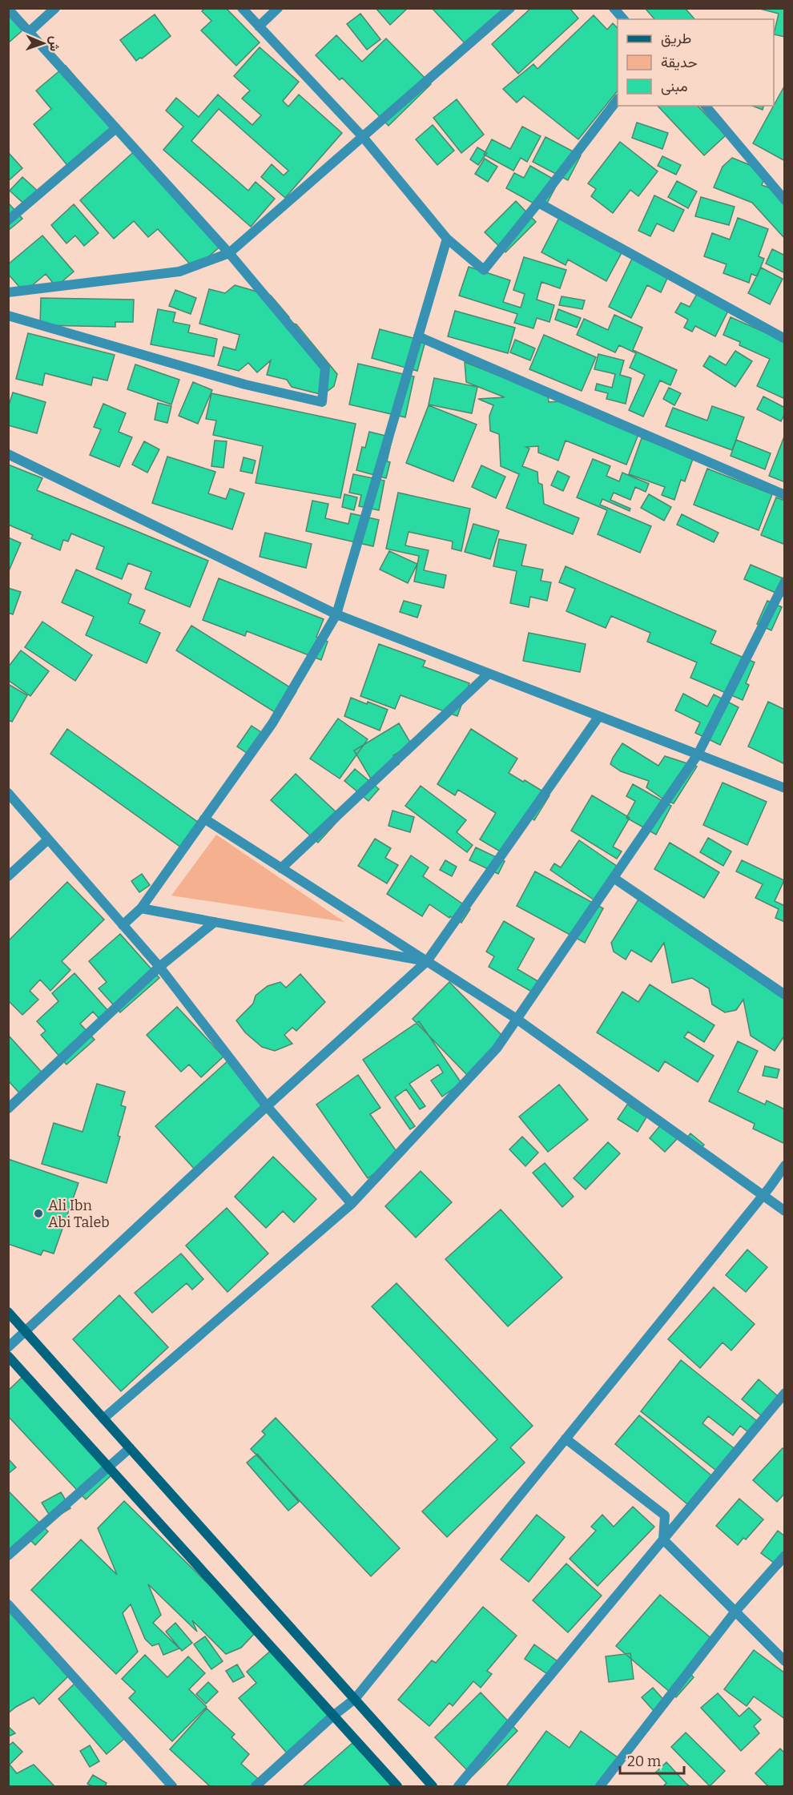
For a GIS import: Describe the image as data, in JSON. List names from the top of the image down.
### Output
{
  "places": ["Ali Ibn Abi Taleb"],
  "legend": ["طريق", "حديقة", "مبنى"],
  "scale_bar": "20 m",
  "north": "right"
}
